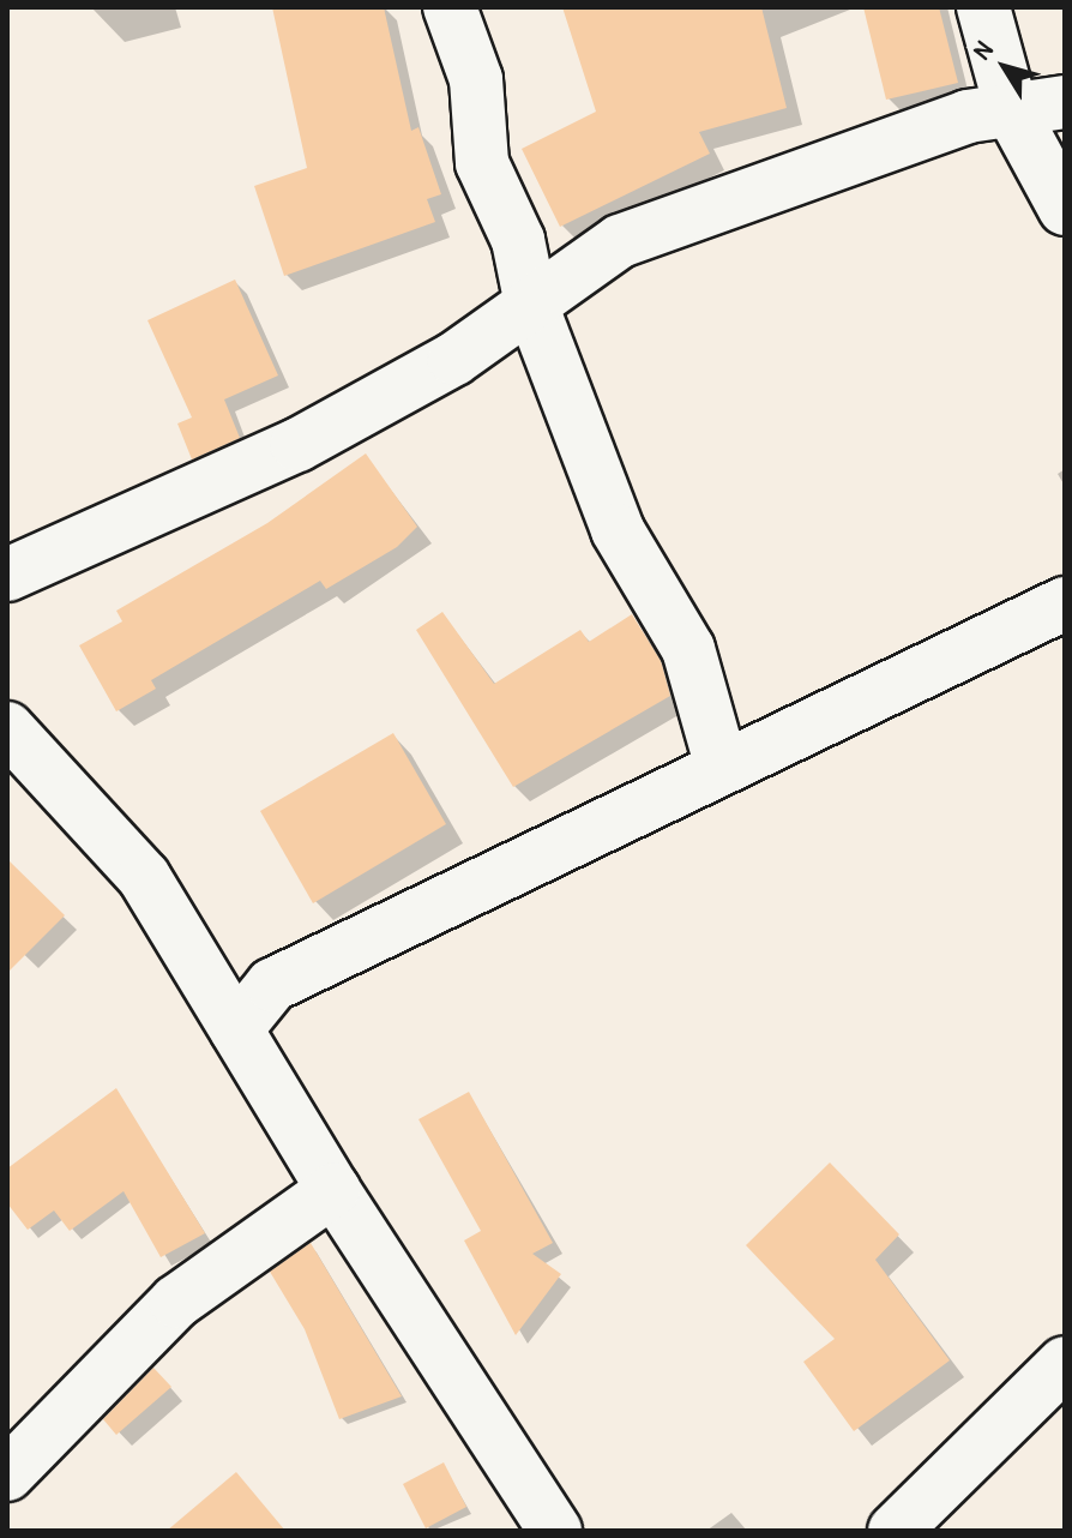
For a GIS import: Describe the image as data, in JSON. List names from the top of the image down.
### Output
{
  "north": "top left"
}
